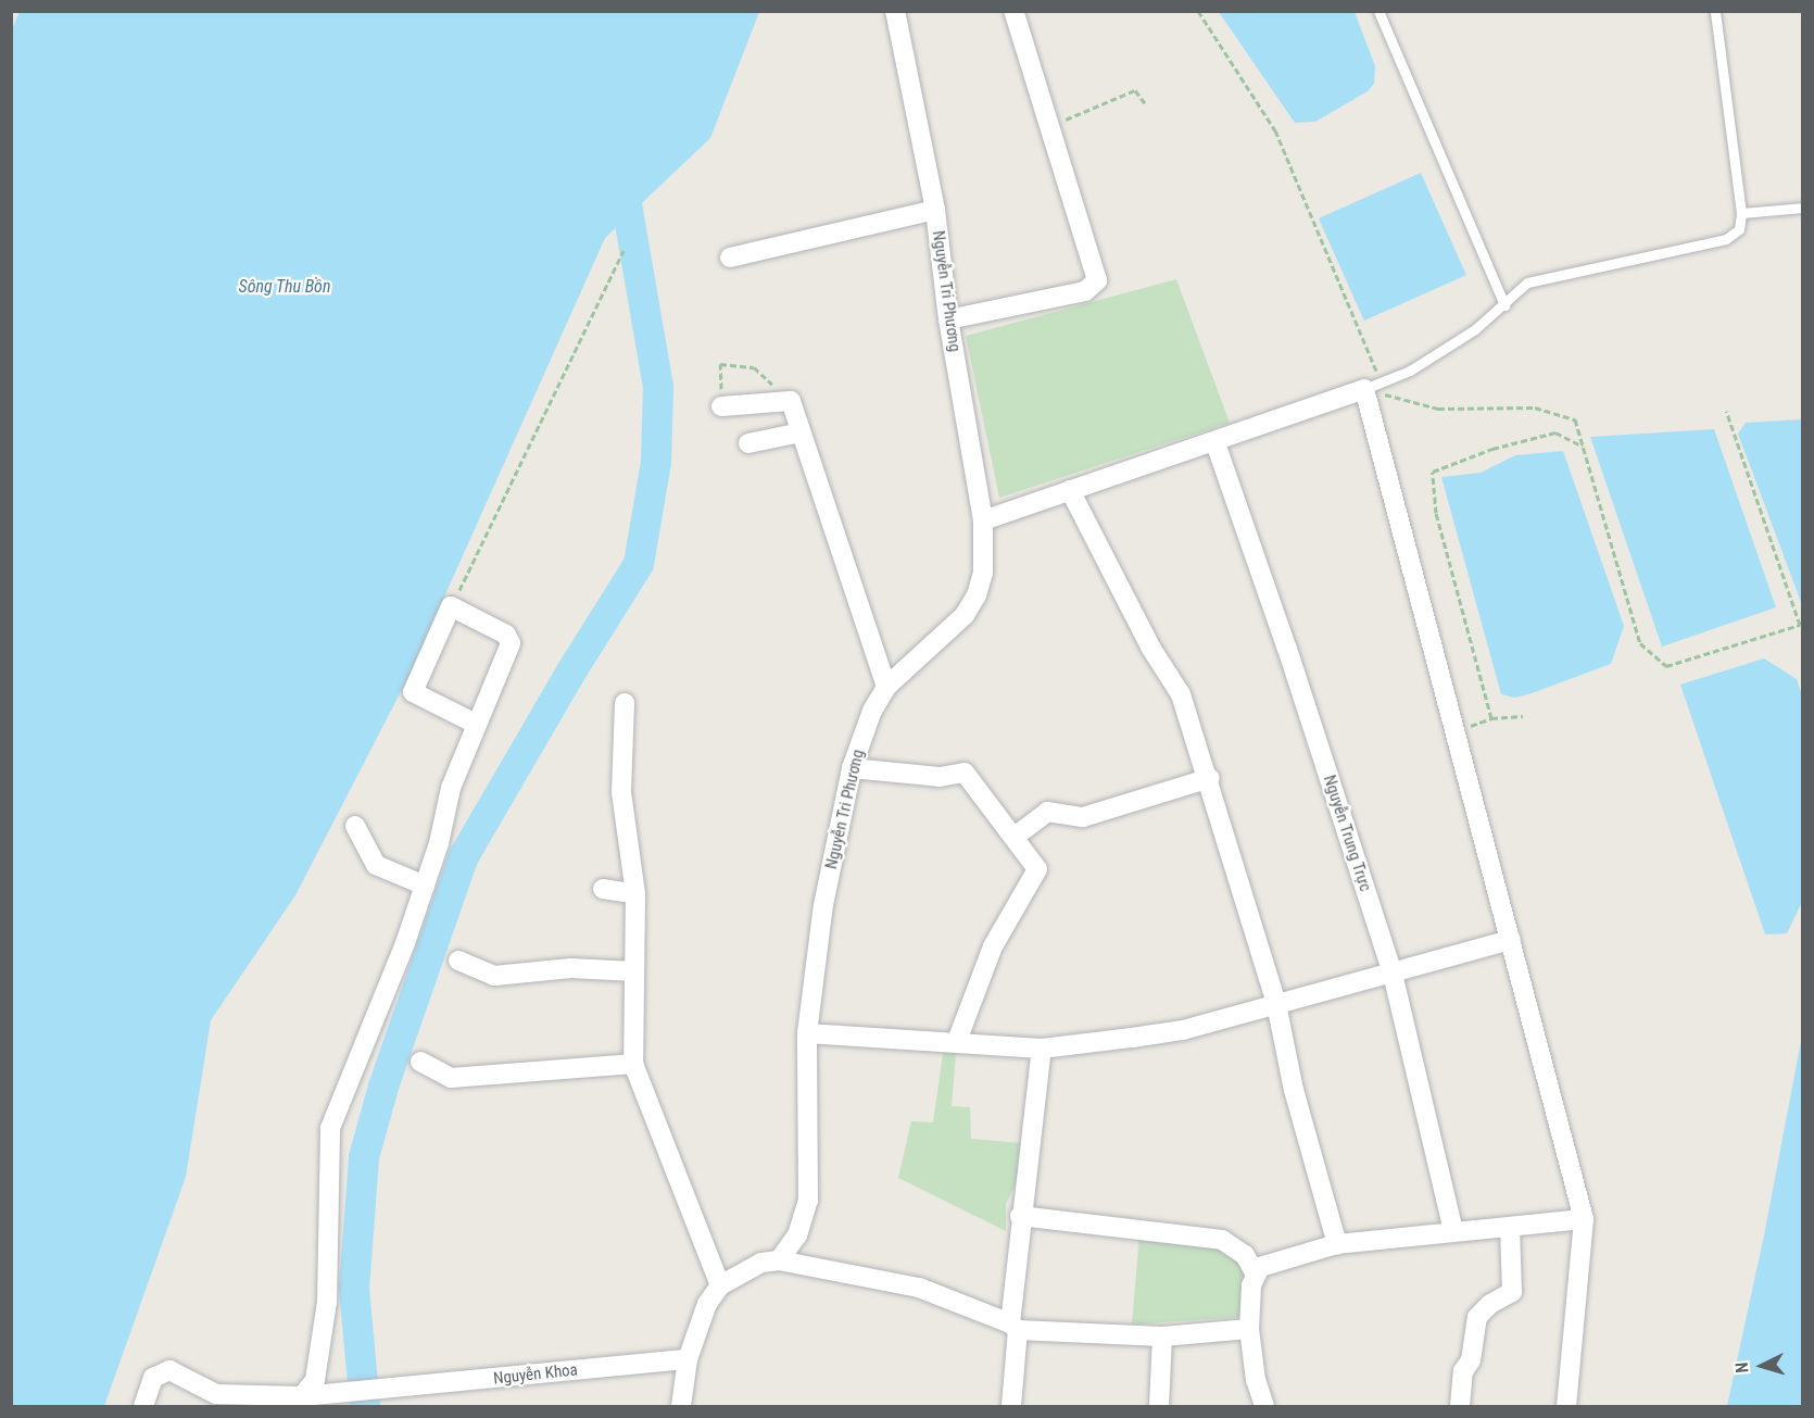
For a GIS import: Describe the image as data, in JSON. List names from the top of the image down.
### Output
{
  "streets": {
    "street": ["Nguyễn Tri Phương", "Nguyễn Trung Trực", "Nguyễn Khoa"]
  },
  "water": ["Sông Thu Bồn"],
  "north": "left"
}
